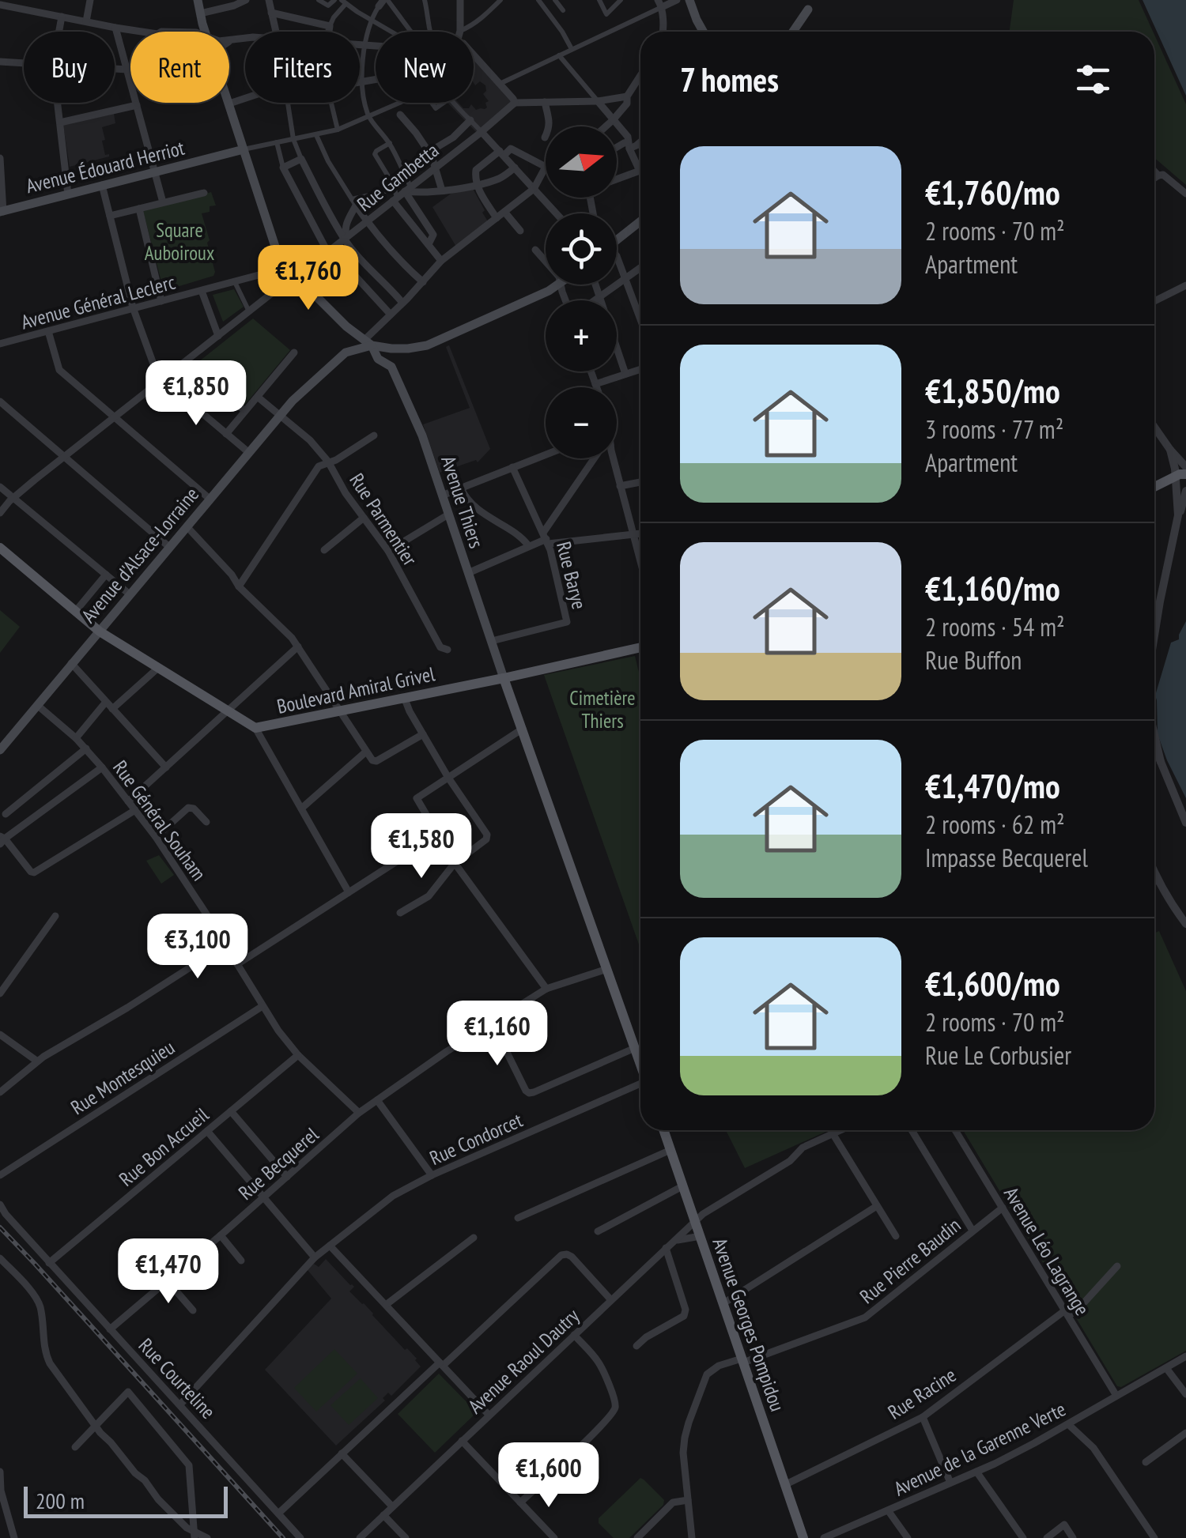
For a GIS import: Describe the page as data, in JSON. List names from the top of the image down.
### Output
{
  "streets": {
    "main road": [
      "Avenue Édouard Herriot",
      "Avenue Thiers",
      "Avenue d'Alsace-Lorraine",
      "Boulevard Amiral Grivel",
      "Avenue Georges Pompidou"
    ],
    "street": [
      "Rue Gambetta",
      "Avenue Général Leclerc",
      "Rue Parmentier",
      "Rue Barye",
      "Rue Général Souham",
      "Rue Montesquieu",
      "Rue Condorcet",
      "Rue Bon Accueil",
      "Rue Becquerel",
      "Avenue Léo Lagrange",
      "Rue Pierre Baudin",
      "Avenue Raoul Dautry",
      "Rue Courteline",
      "Rue Racine",
      "Avenue de la Garenne Verte"
    ]
  },
  "crossings": [
    ["Rue Gambetta", "Avenue Général Leclerc"],
    ["Rue Gambetta", "Avenue Thiers"],
    ["Avenue Général Leclerc", "Avenue Thiers"],
    ["Avenue Thiers", "Rue Barye"],
    ["Avenue Thiers", "Boulevard Amiral Grivel"],
    ["Rue Parmentier", "Avenue d'Alsace-Lorraine"],
    ["Avenue d'Alsace-Lorraine", "Boulevard Amiral Grivel"],
    ["Avenue d'Alsace-Lorraine", "Rue Général Souham"],
    ["Rue Général Souham", "Rue Montesquieu"],
    ["Rue Général Souham", "Rue Bon Accueil"],
    ["Rue Général Souham", "Rue Becquerel"],
    ["Rue Condorcet", "Rue Courteline"],
    ["Rue Bon Accueil", "Rue Courteline"],
    ["Rue Becquerel", "Rue Courteline"],
    ["Avenue Léo Lagrange", "Rue Pierre Baudin"],
    ["Avenue Léo Lagrange", "Rue Racine"],
    ["Avenue Léo Lagrange", "Avenue de la Garenne Verte"],
    ["Rue Pierre Baudin", "Avenue Georges Pompidou"],
    ["Avenue Georges Pompidou", "Avenue Raoul Dautry"],
    ["Avenue Georges Pompidou", "Rue Racine"]
  ],
  "parks": ["Square Auboiroux", "Cimetière Thiers"],
  "scale_bar": "200 m",
  "north": "right",
  "page": {
    "chip": [
      "Buy",
      "Rent",
      "Filters",
      "New"
    ],
    "heading": "7 homes",
    "map_buttons": ["+", "−"],
    "list": [
      {
        "name": "€1,760/mo",
        "note": "2 rooms · 70 m² · Apartment"
      },
      {
        "name": "€1,850/mo",
        "note": "3 rooms · 77 m² · Apartment"
      },
      {
        "name": "€1,160/mo",
        "note": "2 rooms · 54 m² · Rue Buffon"
      },
      {
        "name": "€1,470/mo",
        "note": "2 rooms · 62 m² · Impasse Becquerel"
      },
      {
        "name": "€1,600/mo",
        "note": "2 rooms · 70 m² · Rue Le Corbusier"
      }
    ],
    "price": [
      "€1,760",
      "€1,850",
      "€1,580",
      "€3,100",
      "€1,160",
      "€1,470",
      "€1,600"
    ],
    "scale": "200 m"
  }
}
